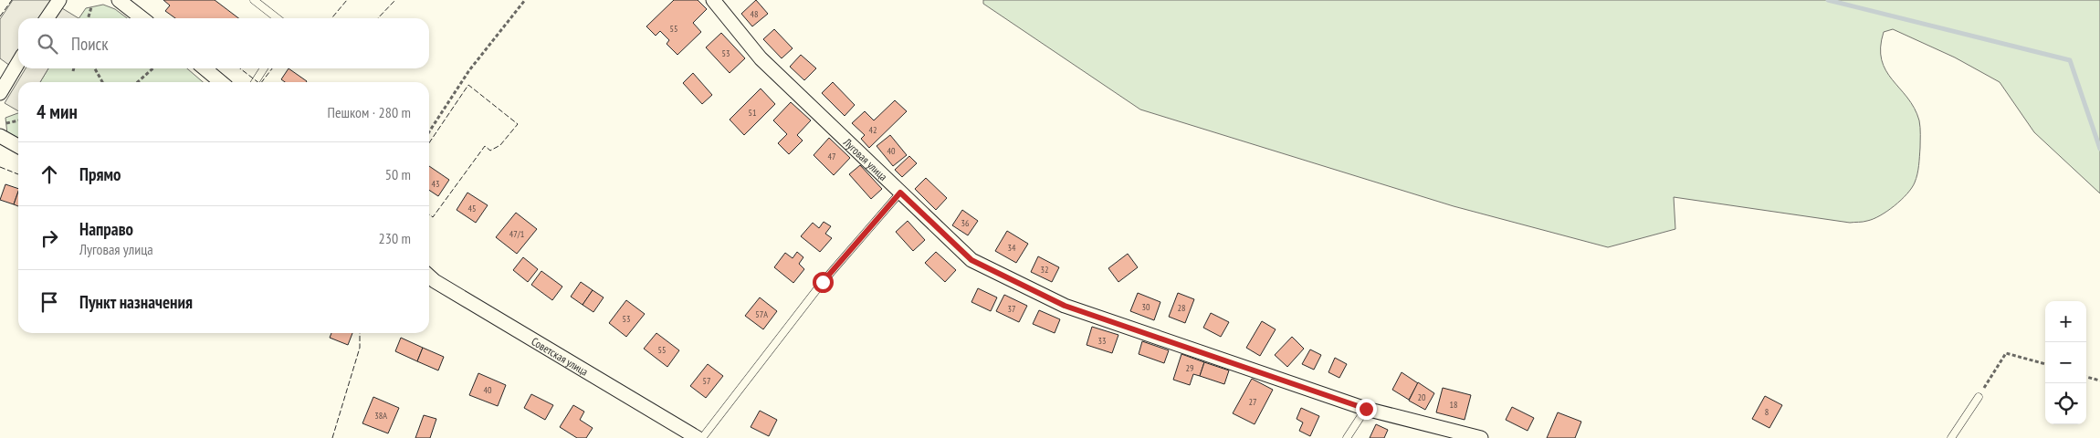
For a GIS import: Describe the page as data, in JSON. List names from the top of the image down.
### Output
{
  "streets": {
    "street": ["Луговая улица", "Советская улица"]
  },
  "house_numbers": [
    "48",
    "55",
    "53",
    "51",
    "42",
    "40",
    "47",
    "43",
    "45",
    "36",
    "47/1",
    "34",
    "32",
    "30",
    "28",
    "37",
    "57А",
    "53",
    "33",
    "55",
    "29",
    "57",
    "40",
    "20",
    "27",
    "18",
    "8",
    "38А"
  ],
  "page": {
    "search": "Поиск",
    "heading": ["4 мин", "Пешком · 280 m"],
    "list": [
      ["Прямо", "50 m"],
      ["Направо", "Луговая улица", "230 m"],
      "Пункт назначения"
    ],
    "map_buttons": ["+", "−"]
  }
}
